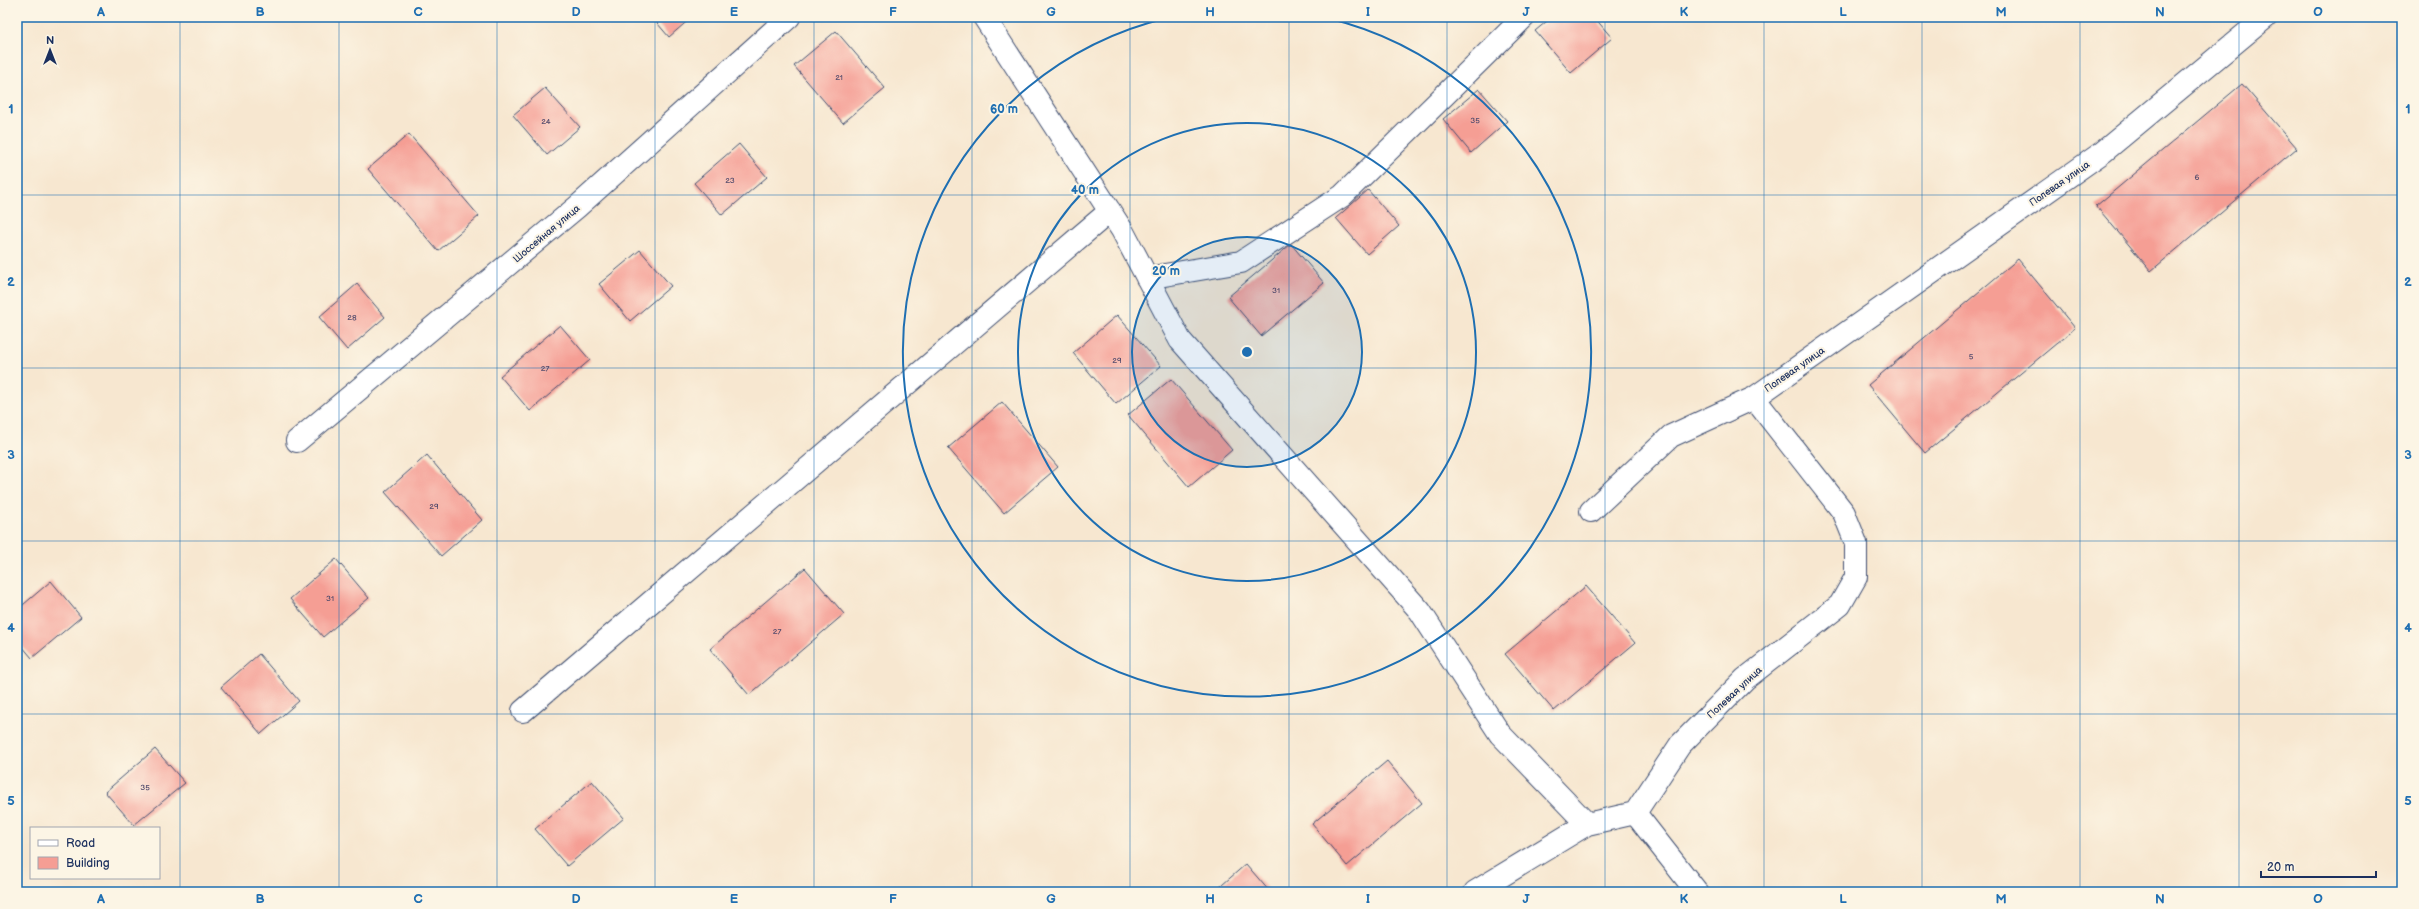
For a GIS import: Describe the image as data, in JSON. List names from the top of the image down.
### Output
{
  "streets": {
    "street": ["Полевая улица", "Шоссейная улица"]
  },
  "house_numbers": [
    "21",
    "35",
    "24",
    "6",
    "23",
    "31",
    "28",
    "5",
    "29",
    "27",
    "29",
    "31",
    "27",
    "35"
  ],
  "legend": ["Road", "Building"],
  "scale_bar": "20 m",
  "north": "top",
  "grid": {
    "columns": [
      "A",
      "B",
      "C",
      "D",
      "E",
      "F",
      "G",
      "H",
      "I",
      "J",
      "K",
      "L",
      "M",
      "N",
      "O"
    ],
    "rows": [
      "1",
      "2",
      "3",
      "4",
      "5"
    ]
  },
  "rings": ["60 m", "40 m", "20 m"]
}
